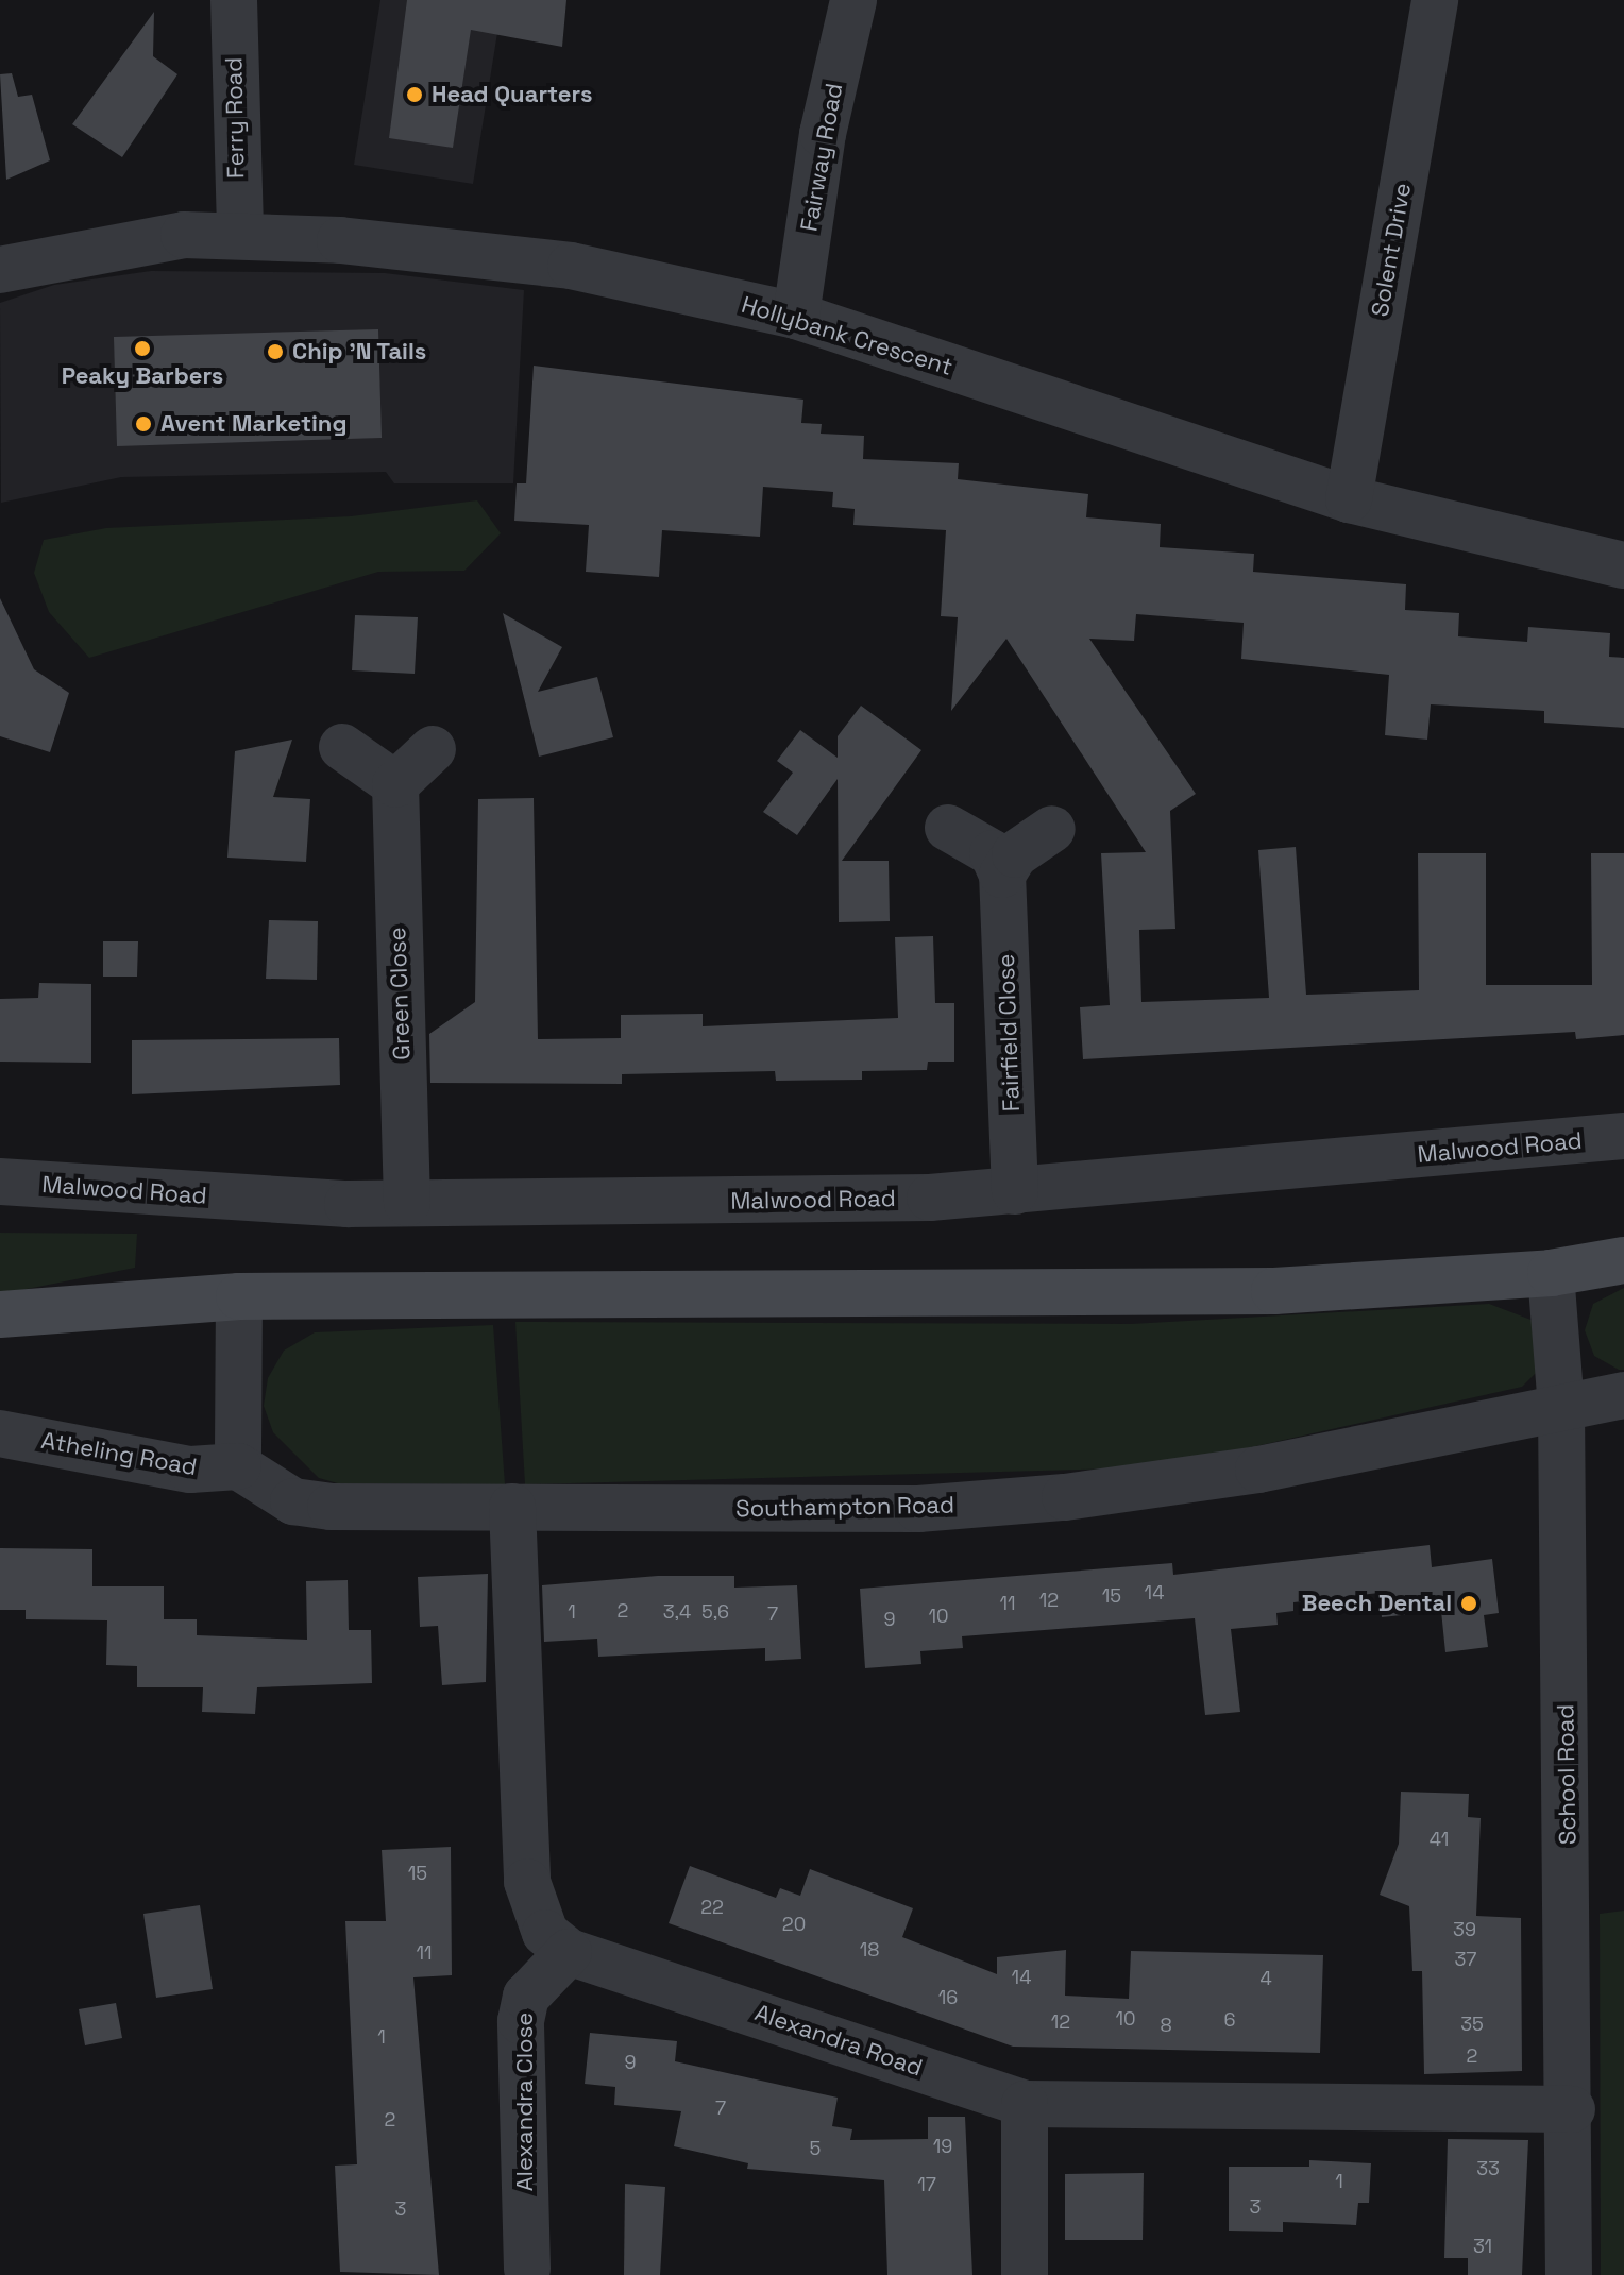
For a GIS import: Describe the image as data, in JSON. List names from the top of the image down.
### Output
{
  "streets": {
    "street": [
      "Ferry Road",
      "Fairway Road",
      "Solent Drive",
      "Hollybank Crescent",
      "Green Close",
      "Fairfield Close",
      "Malwood Road",
      "Atheling Road",
      "Southampton Road",
      "School Road",
      "Alexandra Road",
      "Alexandra Close"
    ]
  },
  "crossings": [
    ["Ferry Road", "Hollybank Crescent"],
    ["Fairway Road", "Hollybank Crescent"],
    ["Solent Drive", "Hollybank Crescent"],
    ["Green Close", "Malwood Road"],
    ["Fairfield Close", "Malwood Road"],
    ["Atheling Road", "Southampton Road"],
    ["Southampton Road", "School Road"],
    ["Southampton Road", "Alexandra Road"],
    ["School Road", "Alexandra Road"],
    ["Alexandra Road", "Alexandra Close"]
  ],
  "places": [
    "Head Quarters",
    "Peaky Barbers",
    "Chip 'N Tails",
    "Avent Marketing",
    "Beech Dental"
  ],
  "house_numbers": [
    "14",
    "15",
    "12",
    "11",
    "2",
    "1",
    "3,4",
    "5,6",
    "7",
    "10",
    "9",
    "41",
    "15",
    "22",
    "20",
    "39",
    "18",
    "11",
    "37",
    "14",
    "4",
    "16",
    "10",
    "6",
    "12",
    "35",
    "8",
    "1",
    "2",
    "9",
    "7",
    "2",
    "19",
    "5",
    "33",
    "1",
    "17",
    "3",
    "3",
    "31"
  ]
}
